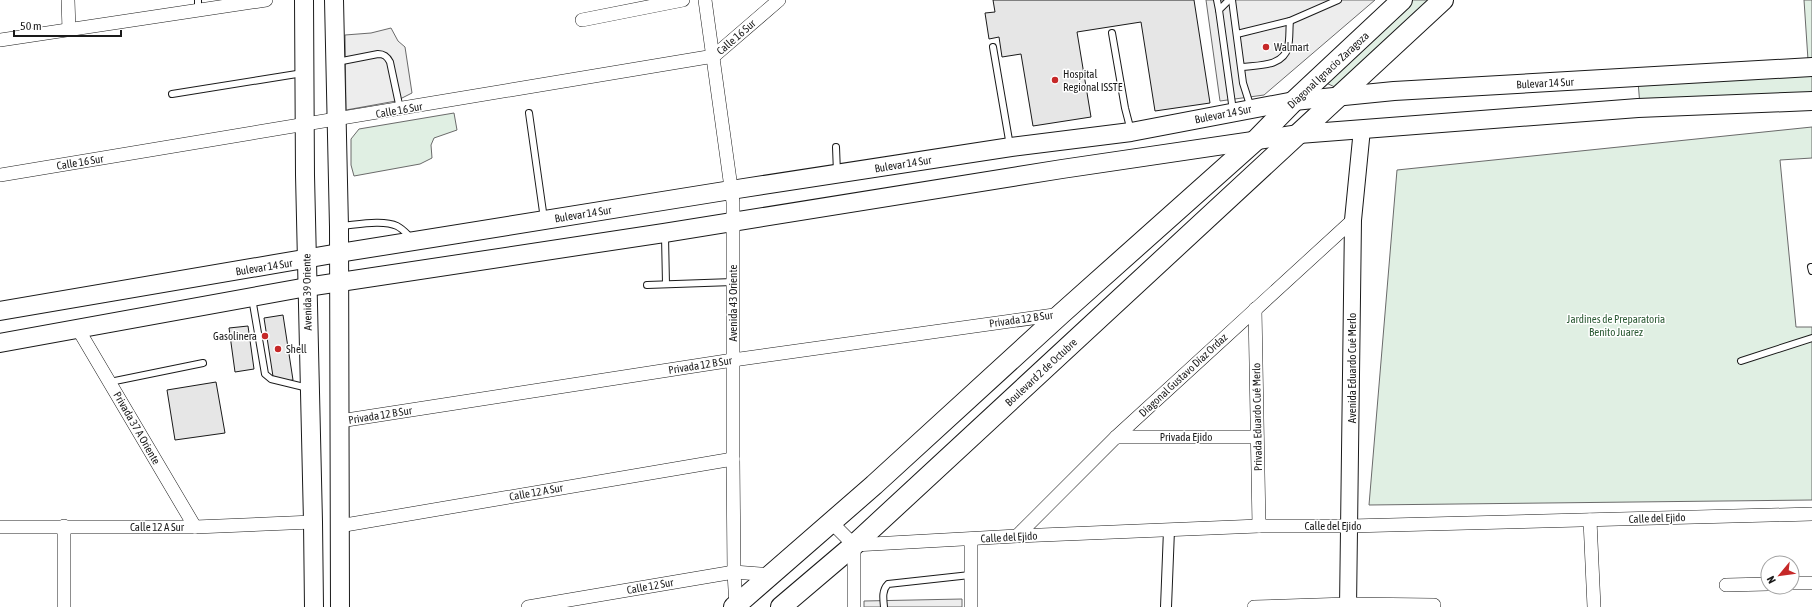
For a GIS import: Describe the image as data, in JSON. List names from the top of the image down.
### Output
{
  "streets": {
    "main road": [
      "Diagonal Ignacio Zaragoza",
      "Bulevar 14 Sur",
      "Avenida 39 Oriente",
      "Boulevard 2 de Octubre"
    ],
    "street": [
      "Calle 16 Sur",
      "Avenida 43 Oriente",
      "Privada 12 B Sur",
      "Avenida Eduardo Cué Merlo",
      "Diagonal Gustavo Díaz Ordaz",
      "Privada Eduardo Cué Merlo",
      "Privada 37 A Oriente",
      "Privada Ejido",
      "Calle 12 A Sur",
      "Calle del Ejido",
      "Calle 12 Sur"
    ]
  },
  "crossings": [
    ["Calle 16 Sur", "Avenida 39 Oriente"],
    ["Calle 16 Sur", "Avenida 43 Oriente"],
    ["Diagonal Ignacio Zaragoza", "Bulevar 14 Sur"],
    ["Bulevar 14 Sur", "Avenida 39 Oriente"],
    ["Bulevar 14 Sur", "Avenida 43 Oriente"],
    ["Avenida 39 Oriente", "Calle 12 A Sur"],
    ["Avenida 43 Oriente", "Privada 12 B Sur"],
    ["Avenida 43 Oriente", "Calle 12 A Sur"],
    ["Avenida 43 Oriente", "Calle 12 Sur"],
    ["Avenida Eduardo Cué Merlo", "Diagonal Gustavo Díaz Ordaz"],
    ["Avenida Eduardo Cué Merlo", "Calle del Ejido"],
    ["Boulevard 2 de Octubre", "Calle del Ejido"],
    ["Diagonal Gustavo Díaz Ordaz", "Privada Eduardo Cué Merlo"],
    ["Diagonal Gustavo Díaz Ordaz", "Privada Ejido"],
    ["Diagonal Gustavo Díaz Ordaz", "Calle del Ejido"],
    ["Privada Eduardo Cué Merlo", "Privada Ejido"],
    ["Privada Eduardo Cué Merlo", "Calle del Ejido"],
    ["Privada 37 A Oriente", "Calle 12 A Sur"]
  ],
  "parks": ["Jardines de Preparatoria Benito Juarez"],
  "places": [
    "Walmart",
    "Hospital Regional ISSTE",
    "Gasolinera",
    "Shell"
  ],
  "scale_bar": "50 m",
  "north": "bottom left"
}
